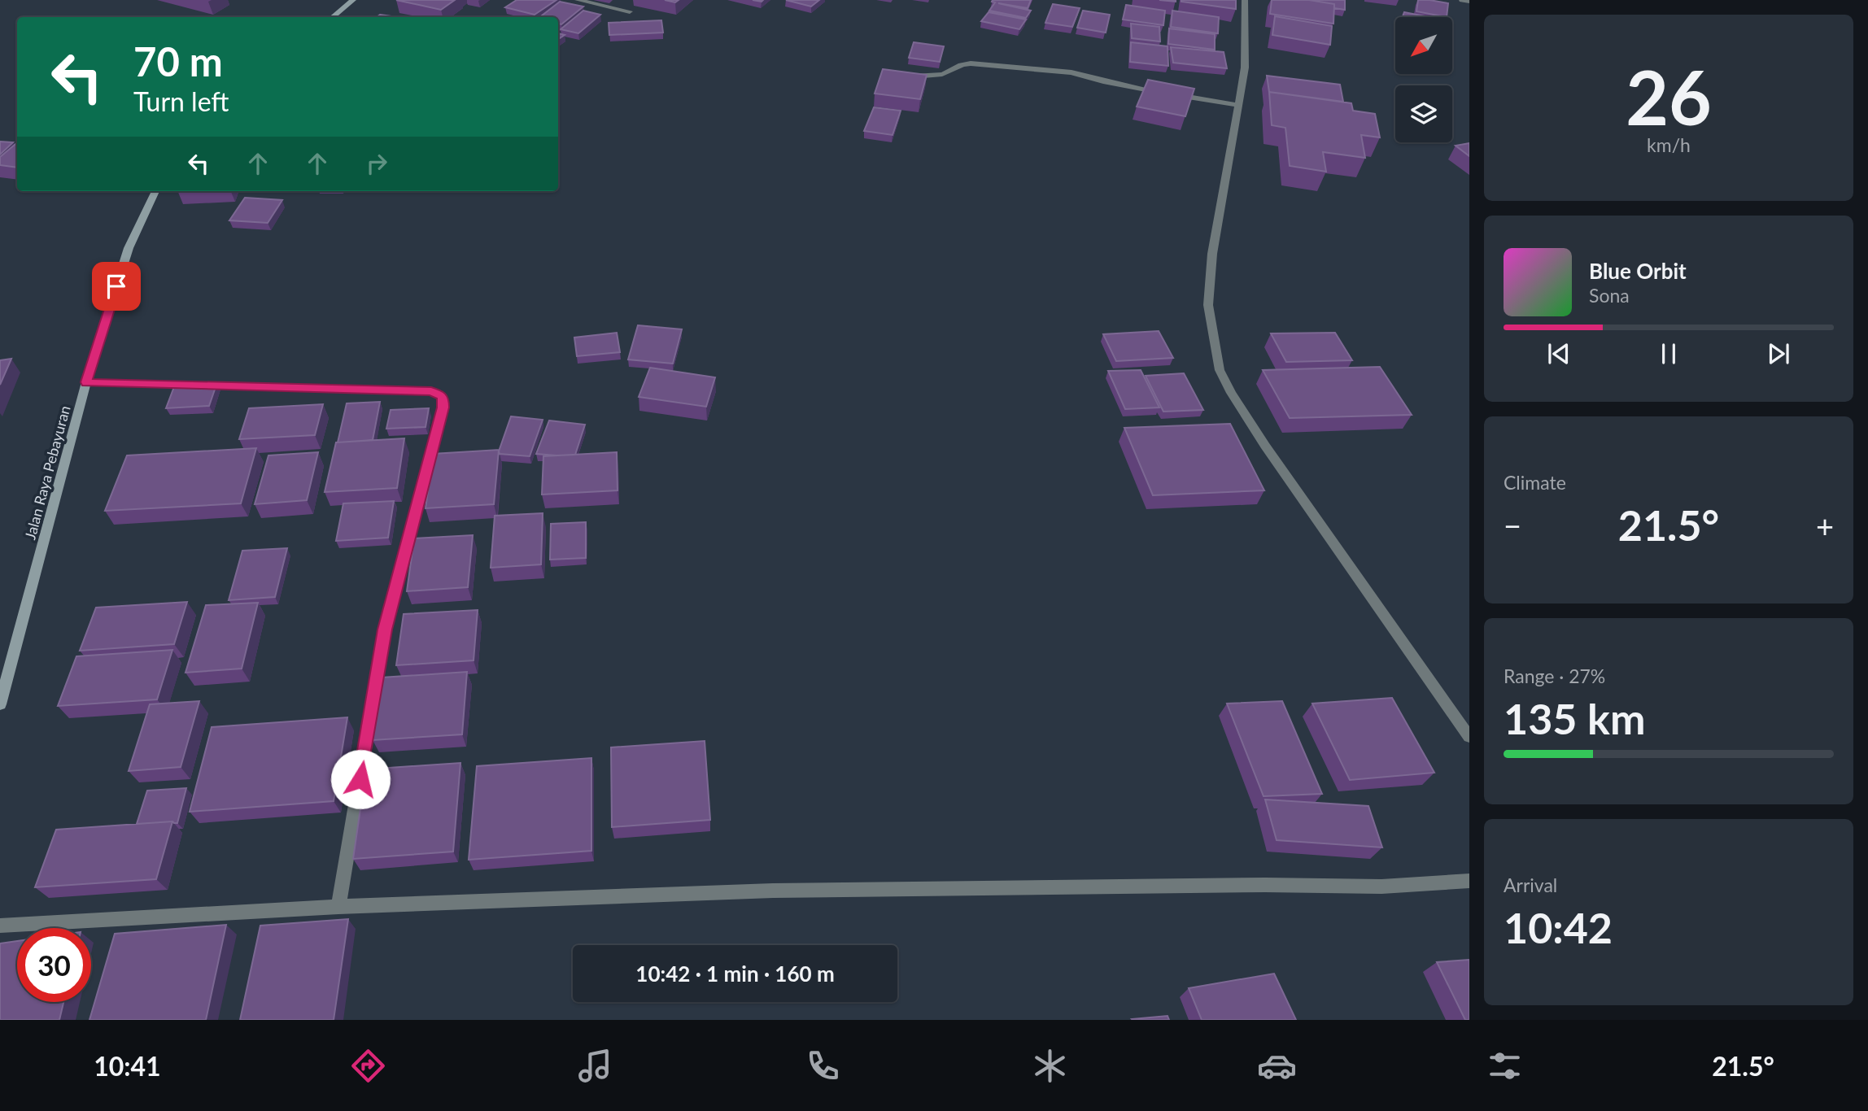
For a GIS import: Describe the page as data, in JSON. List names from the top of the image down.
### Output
{
  "streets": {
    "main road": ["Jalan Raya Pebayuran"]
  },
  "north": "bottom left",
  "page": {
    "tile": [
      ["26", "km/h"],
      "Climate",
      ["Range · 27%", "135 km"],
      ["Arrival", "10:42"]
    ],
    "turn": ["70 m", "Turn left"],
    "song": ["Blue Orbit", "Sona"],
    "heat": ["−", "21.5°", "+"],
    "limit": "30",
    "trip": "10:42 · 1 min · 160 m",
    "tabs": ["10:41", "21.5°"]
  }
}
